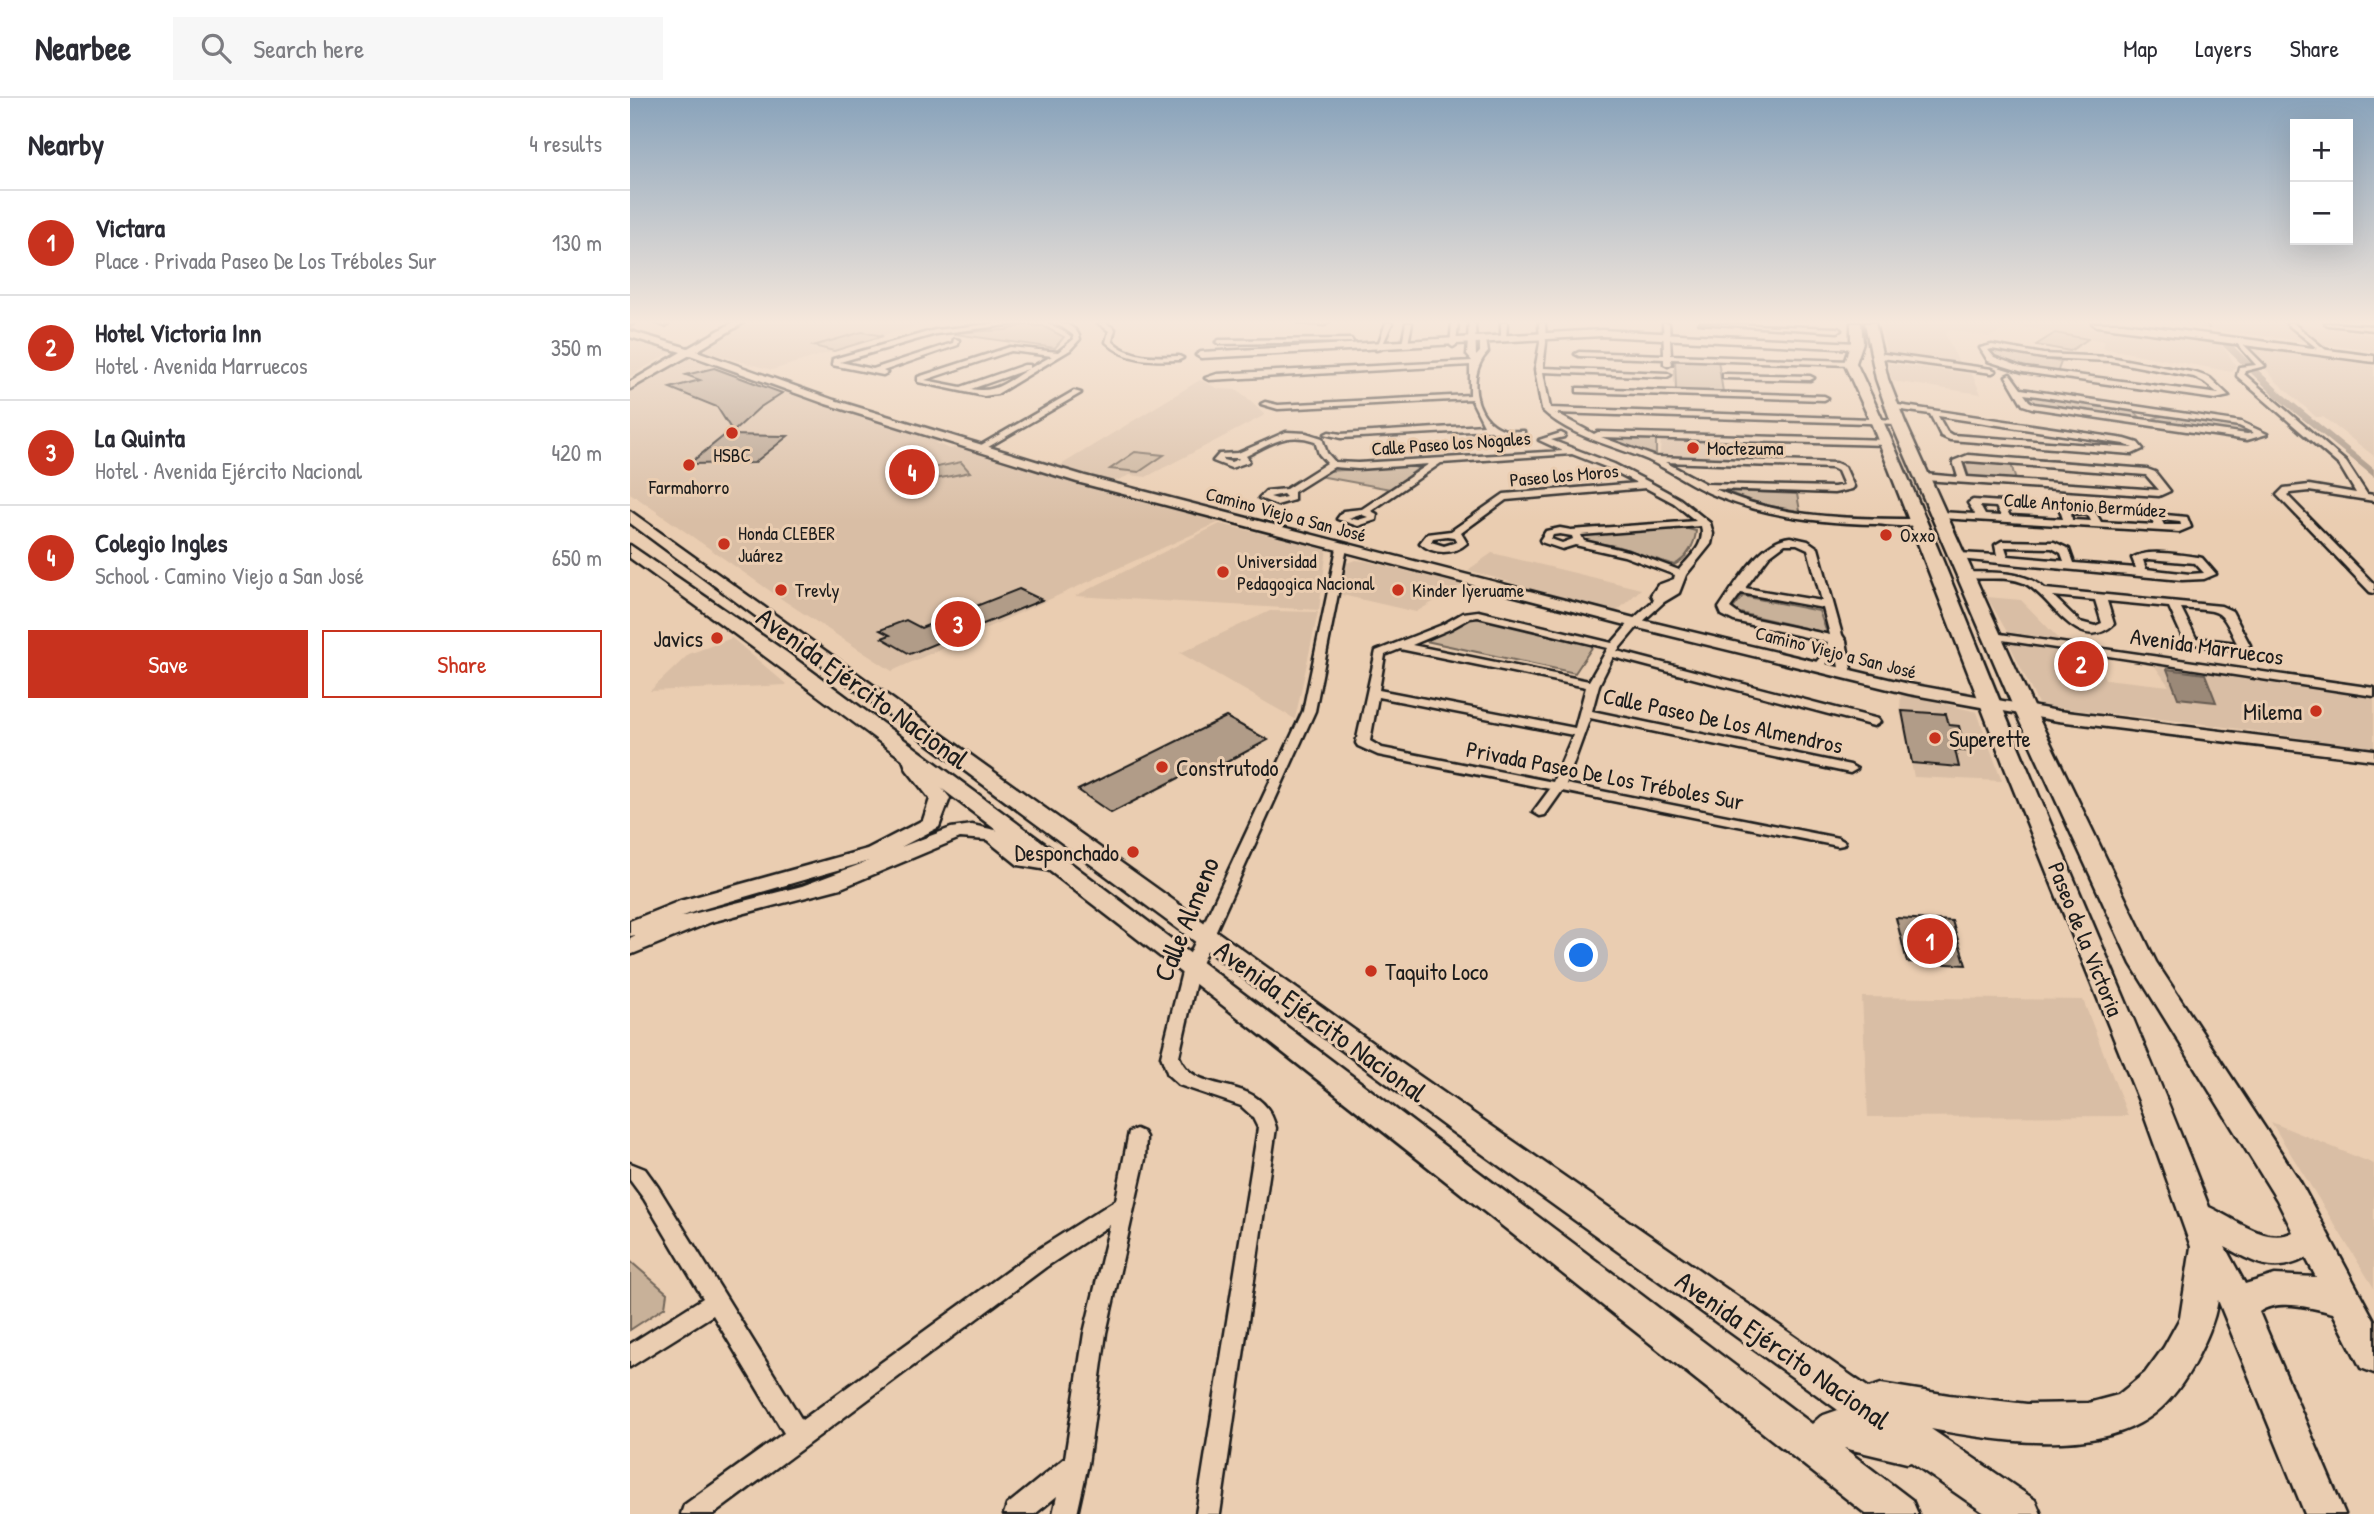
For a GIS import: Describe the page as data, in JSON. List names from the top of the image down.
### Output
{
  "streets": {
    "main road": ["Avenida Ejército Nacional", "Paseo de la Victoria"],
    "street": [
      "Calle Paseo los Nogales",
      "Paseo los Moros",
      "Calle Antonio Bermúdez",
      "Camino Viejo a San José",
      "Avenida Marruecos",
      "Calle Paseo De Los Almendros",
      "Privada Paseo De Los Tréboles Sur",
      "Calle Almeno"
    ]
  },
  "crossings": [
    ["Calle Antonio Bermúdez", "Paseo de la Victoria"],
    ["Camino Viejo a San José", "Calle Almeno"],
    ["Camino Viejo a San José", "Paseo de la Victoria"],
    ["Avenida Marruecos", "Paseo de la Victoria"],
    ["Avenida Ejército Nacional", "Calle Almeno"]
  ],
  "places": [
    "HSBC",
    "Moctezuma",
    "Farmahorro",
    "Oxxo",
    "Honda CLEBER Juárez",
    "Universidad Pedagogica Nacional",
    "Trevly",
    "Kinder Iyeruame",
    "Javics",
    "Milema",
    "Superette",
    "Construtodo",
    "Desponchado",
    "Taquito Loco"
  ],
  "page": {
    "header": "Nearbee",
    "search": "Search here",
    "nav": ["Map", "Layers", "Share"],
    "heading": ["Nearby", "4 results"],
    "map_buttons": ["+", "−"],
    "list": [
      {
        "mark": "1",
        "name": "Victara",
        "note": "Place · Privada Paseo De Los Tréboles Sur",
        "value": "130 m"
      },
      {
        "mark": "2",
        "name": "Hotel Victoria Inn",
        "note": "Hotel · Avenida Marruecos",
        "value": "350 m"
      },
      {
        "mark": "3",
        "name": "La Quinta",
        "note": "Hotel · Avenida Ejército Nacional",
        "value": "420 m"
      },
      {
        "mark": "4",
        "name": "Colegio Ingles",
        "note": "School · Camino Viejo a San José",
        "value": "650 m"
      }
    ],
    "pins": [
      "4",
      "3",
      "2",
      "1"
    ],
    "buttons": ["Save", "Share"]
  }
}
